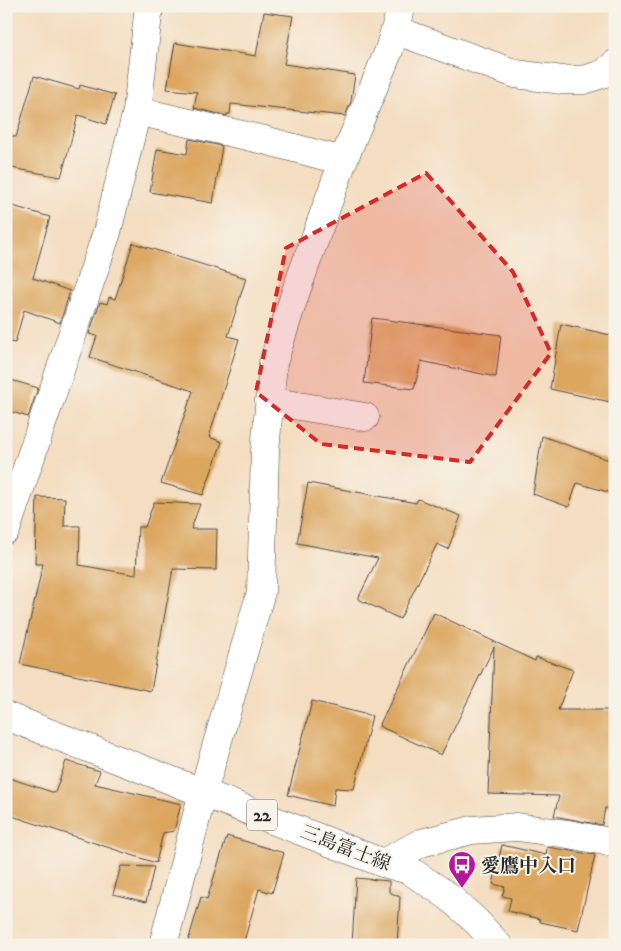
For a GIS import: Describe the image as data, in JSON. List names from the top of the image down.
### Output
{
  "streets": {
    "street": ["22", "三島富士線"]
  },
  "places": {
    "bus stop": ["愛鷹中入口"]
  }
}
